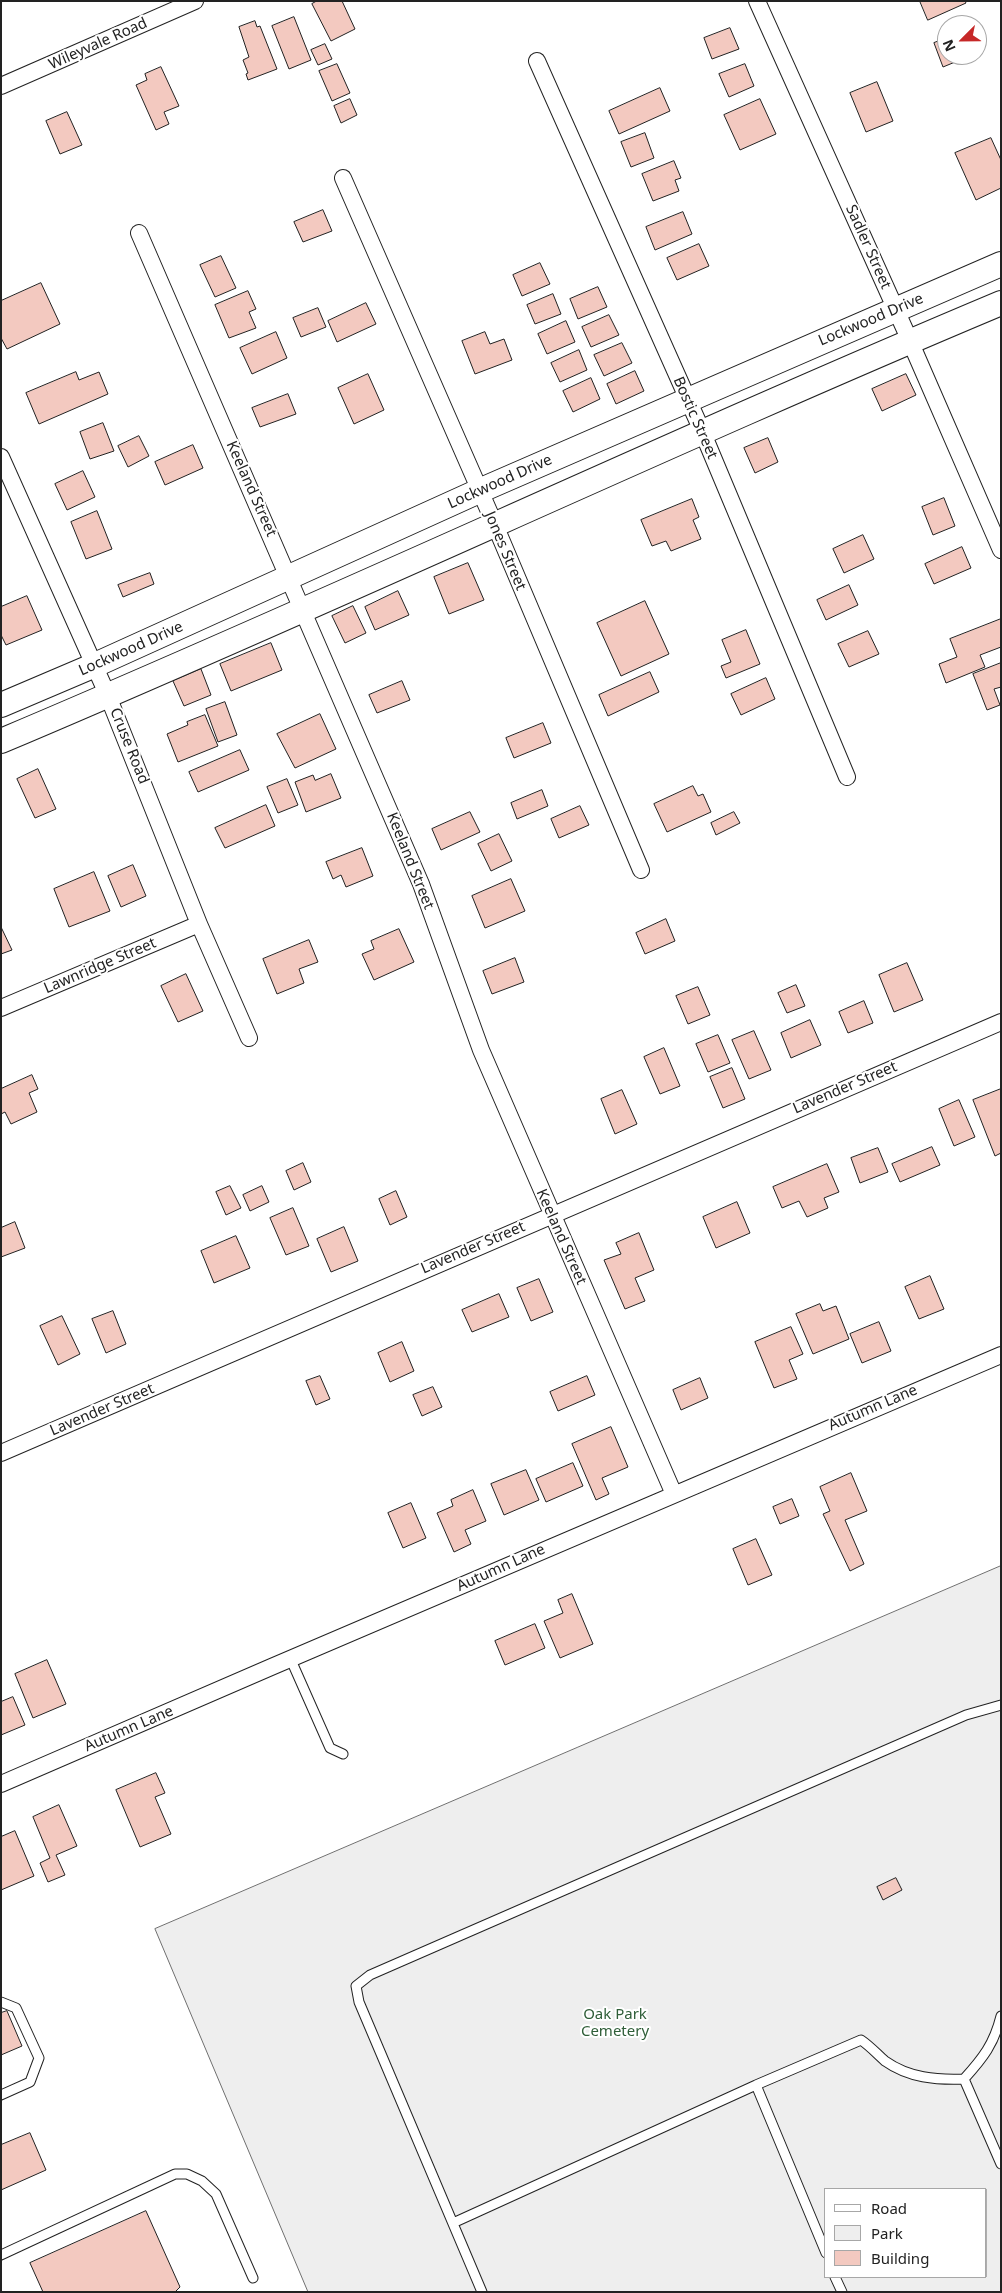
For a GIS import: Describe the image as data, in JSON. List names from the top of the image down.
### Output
{
  "streets": {
    "main road": ["Lockwood Drive"],
    "street": [
      "Wileyvale Road",
      "Sadler Street",
      "Bostic Street",
      "Keeland Street",
      "Jones Street",
      "Cruse Road",
      "Lawnridge Street",
      "Lavender Street",
      "Autumn Lane"
    ]
  },
  "crossings": [
    ["Sadler Street", "Lockwood Drive"],
    ["Lockwood Drive", "Bostic Street"],
    ["Lockwood Drive", "Keeland Street"],
    ["Lockwood Drive", "Jones Street"],
    ["Lockwood Drive", "Cruse Road"],
    ["Keeland Street", "Lavender Street"],
    ["Keeland Street", "Autumn Lane"],
    ["Cruse Road", "Lawnridge Street"]
  ],
  "parks": ["Oak Park Cemetery"],
  "legend": ["Road", "Park", "Building"],
  "north": "bottom left"
}
